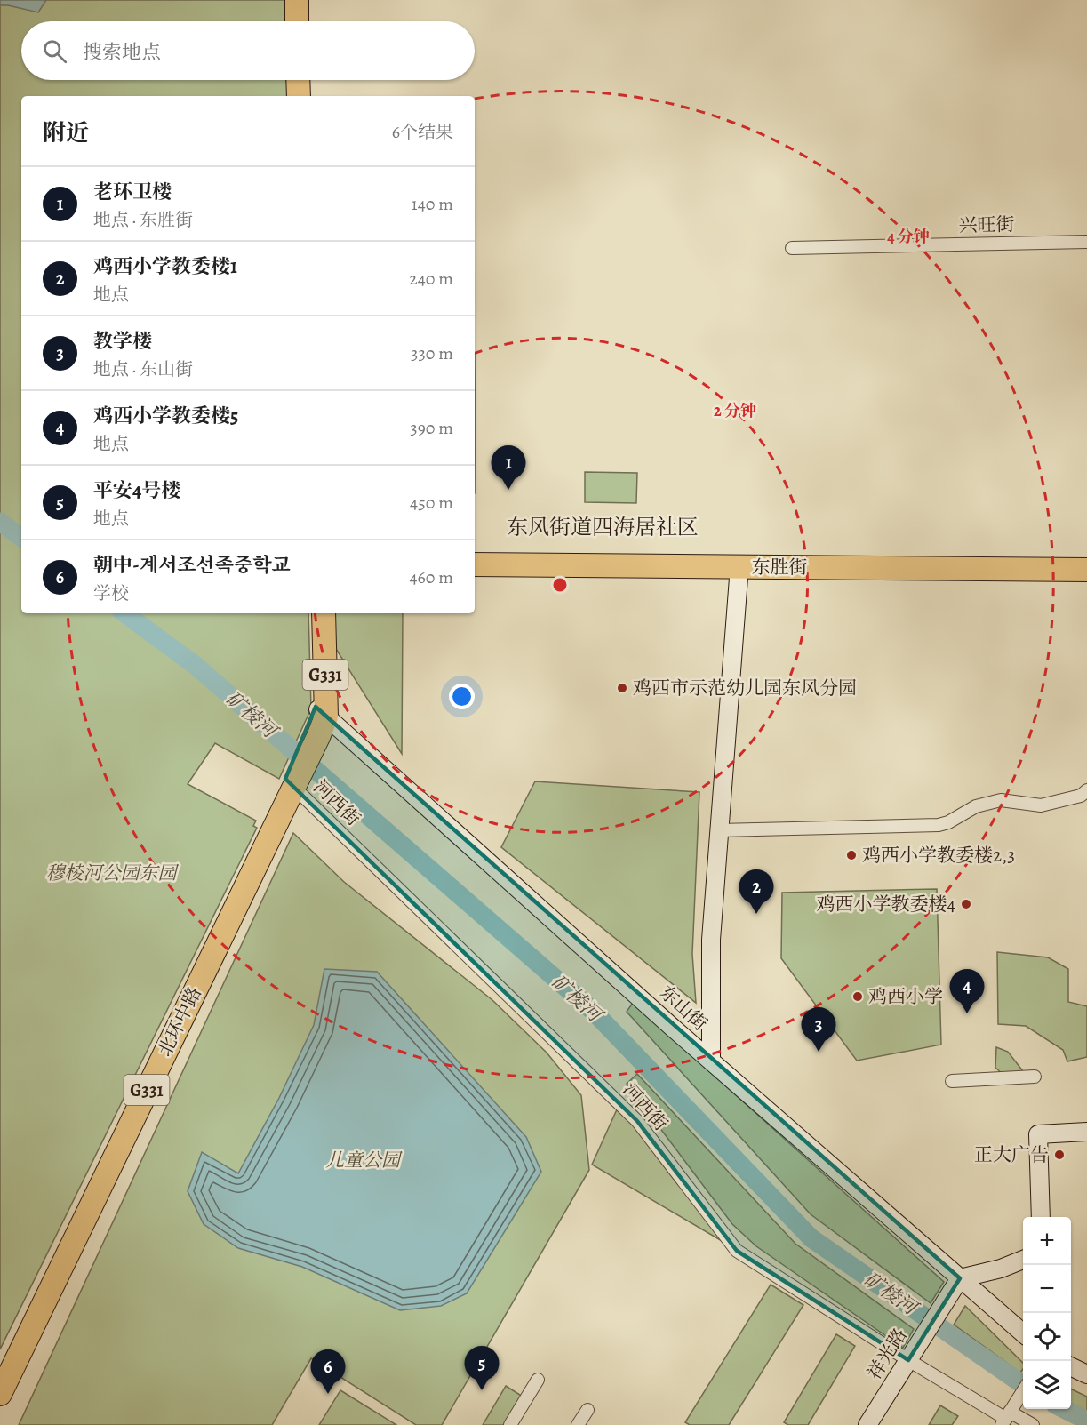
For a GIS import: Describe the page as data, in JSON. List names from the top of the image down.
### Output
{
  "streets": {
    "highway": ["东胜街", "G331", "北环中路"],
    "main road": ["东山街", "祥光路"],
    "street": ["兴旺街", "河西街"]
  },
  "crossings": [
    ["G331", "东山街"],
    ["G331", "北环中路"],
    ["河西街", "北环中路"],
    ["河西街", "祥光路"],
    ["东山街", "北环中路"],
    ["东山街", "祥光路"]
  ],
  "districts": ["东风街道四海居社区"],
  "water": ["矿棱河"],
  "parks": ["穆棱河公园东园", "儿童公园"],
  "places": [
    "鸡西市示范幼儿园东风分园",
    "鸡西小学教委楼2,3",
    "鸡西小学教委楼4",
    "鸡西小学",
    "正大广告"
  ],
  "page": {
    "search": "搜索地点",
    "heading": ["附近", "6个结果"],
    "list": [
      {
        "mark": "1",
        "name": "老环卫楼",
        "note": "地点 · 东胜街",
        "value": "140 m"
      },
      {
        "mark": "2",
        "name": "鸡西小学教委楼1",
        "note": "地点",
        "value": "240 m"
      },
      {
        "mark": "3",
        "name": "教学楼",
        "note": "地点 · 东山街",
        "value": "330 m"
      },
      {
        "mark": "4",
        "name": "鸡西小学教委楼5",
        "note": "地点",
        "value": "390 m"
      },
      {
        "mark": "5",
        "name": "平安4号楼",
        "note": "地点",
        "value": "450 m"
      },
      {
        "mark": "6",
        "name": "朝中-계서조선족중학교",
        "note": "学校",
        "value": "460 m"
      }
    ],
    "pins": [
      "1",
      "2",
      "4",
      "3",
      "5",
      "6"
    ],
    "map_buttons": ["+", "−"]
  },
  "rings": ["4 分钟", "2 分钟"]
}
